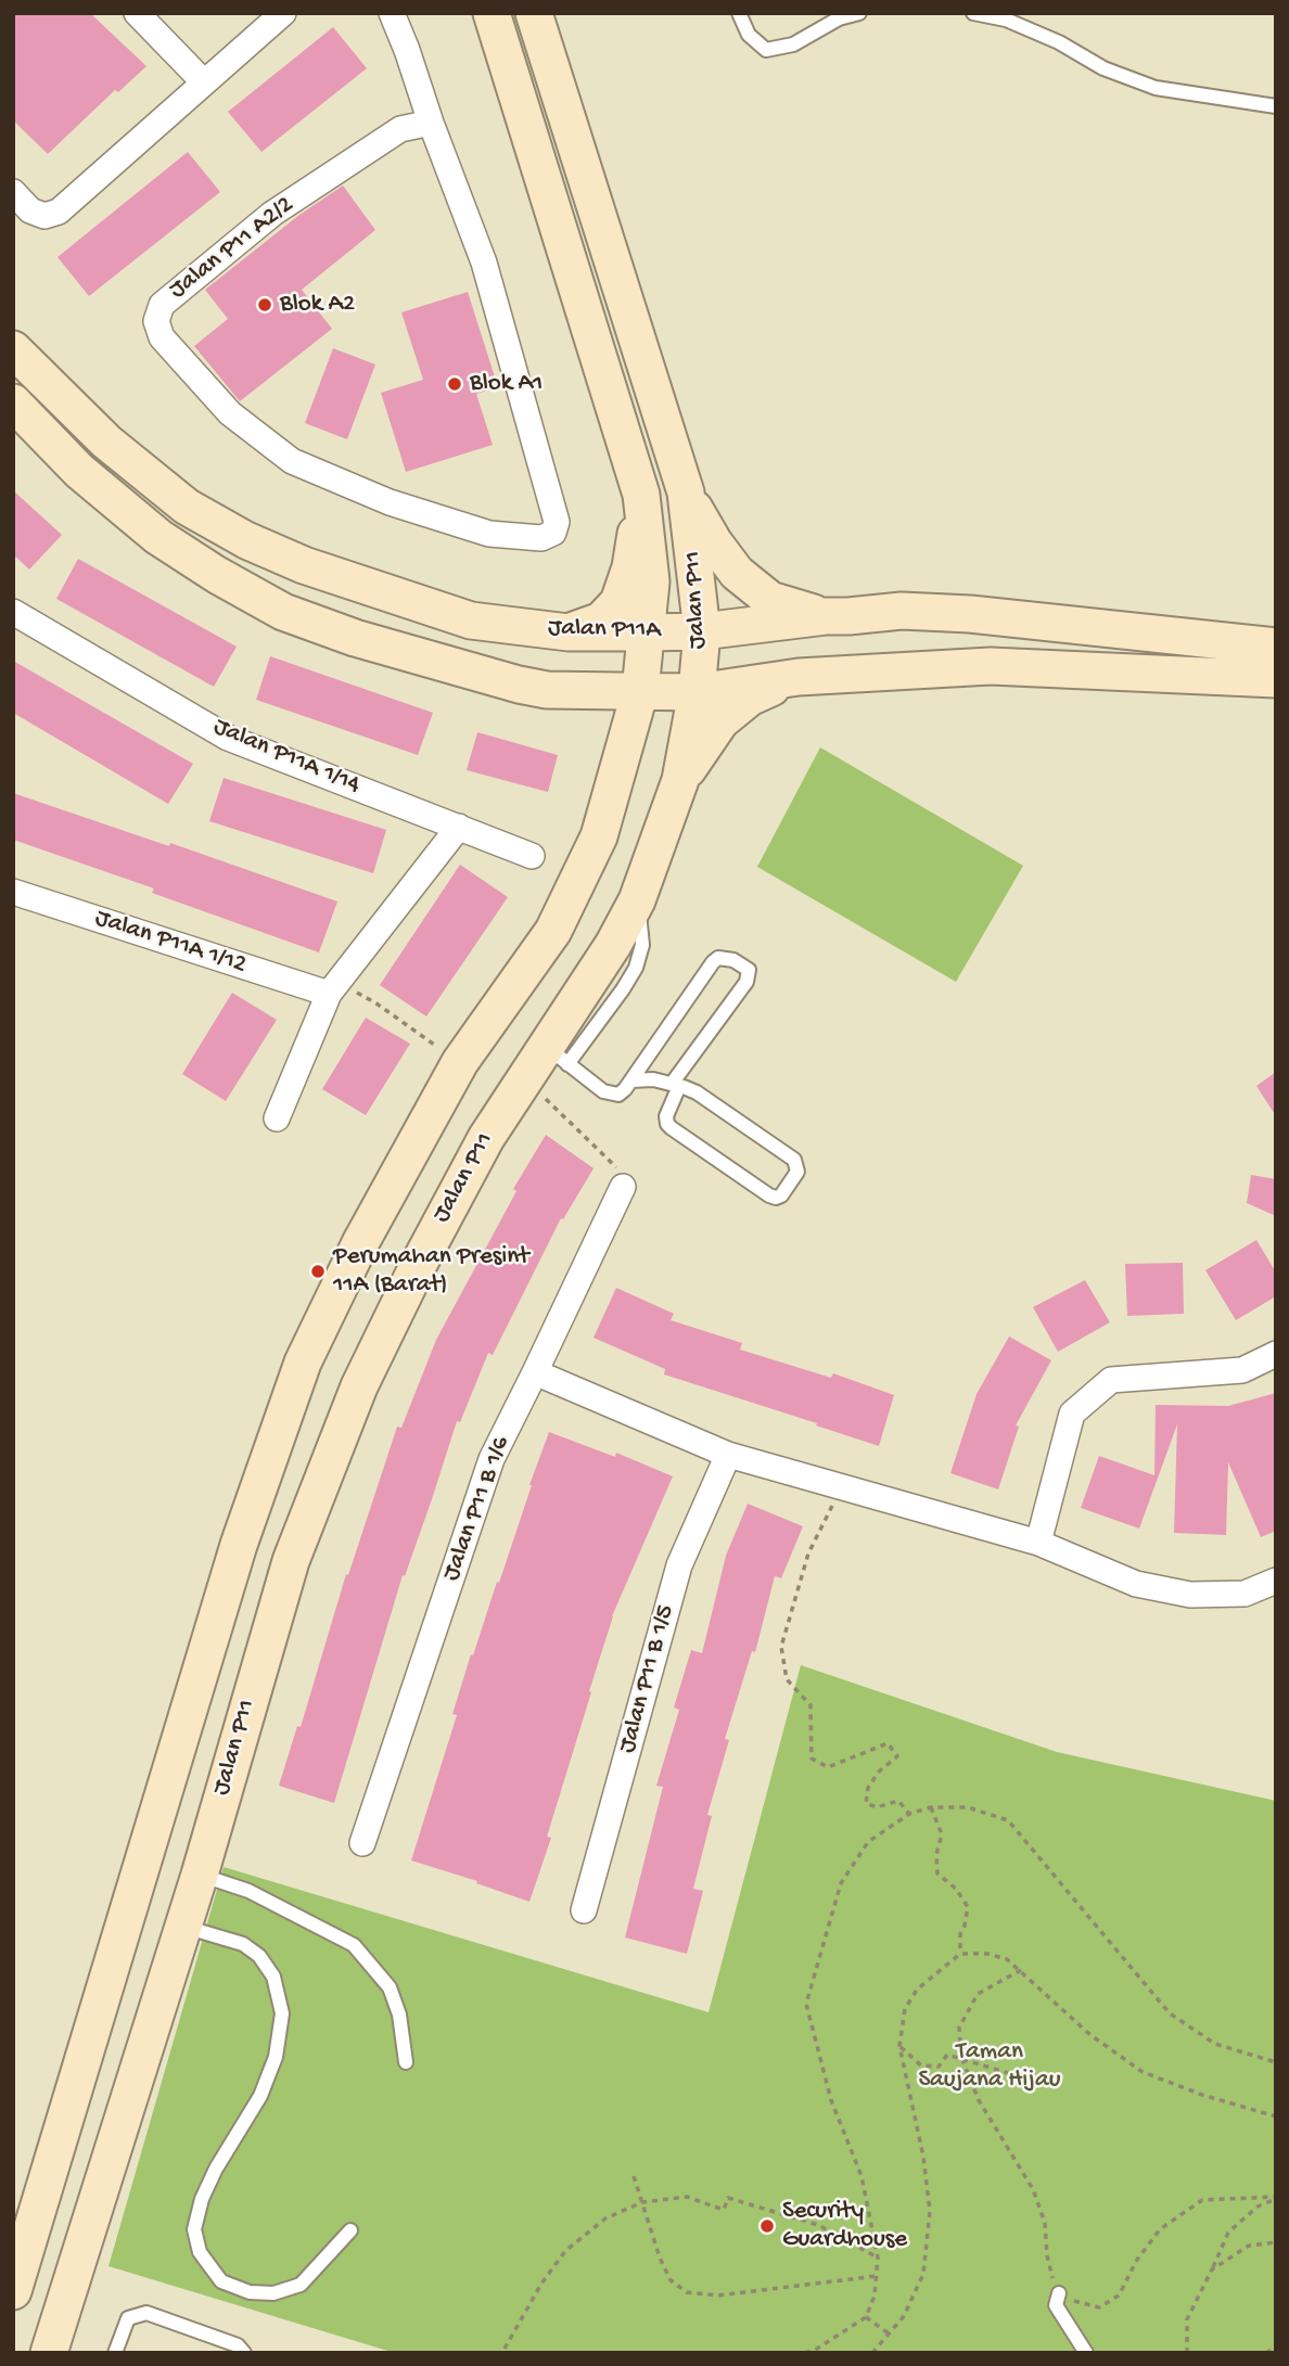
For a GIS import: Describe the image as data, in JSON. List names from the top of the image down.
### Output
{
  "streets": {
    "main road": ["Jalan P11", "Jalan P11A"],
    "street": [
      "Jalan P11 A2/2",
      "Jalan P11A 1/14",
      "Jalan P11A 1/12",
      "Jalan P11 B 1/6",
      "Jalan P11 B 1/5"
    ]
  },
  "crossings": [
    ["Jalan P11", "Jalan P11A"]
  ],
  "parks": ["Taman Saujana Hijau"],
  "places": [
    "Blok A2",
    "Blok A1",
    "Perumahan Presint 11A (Barat)",
    "Security Guardhouse"
  ]
}
